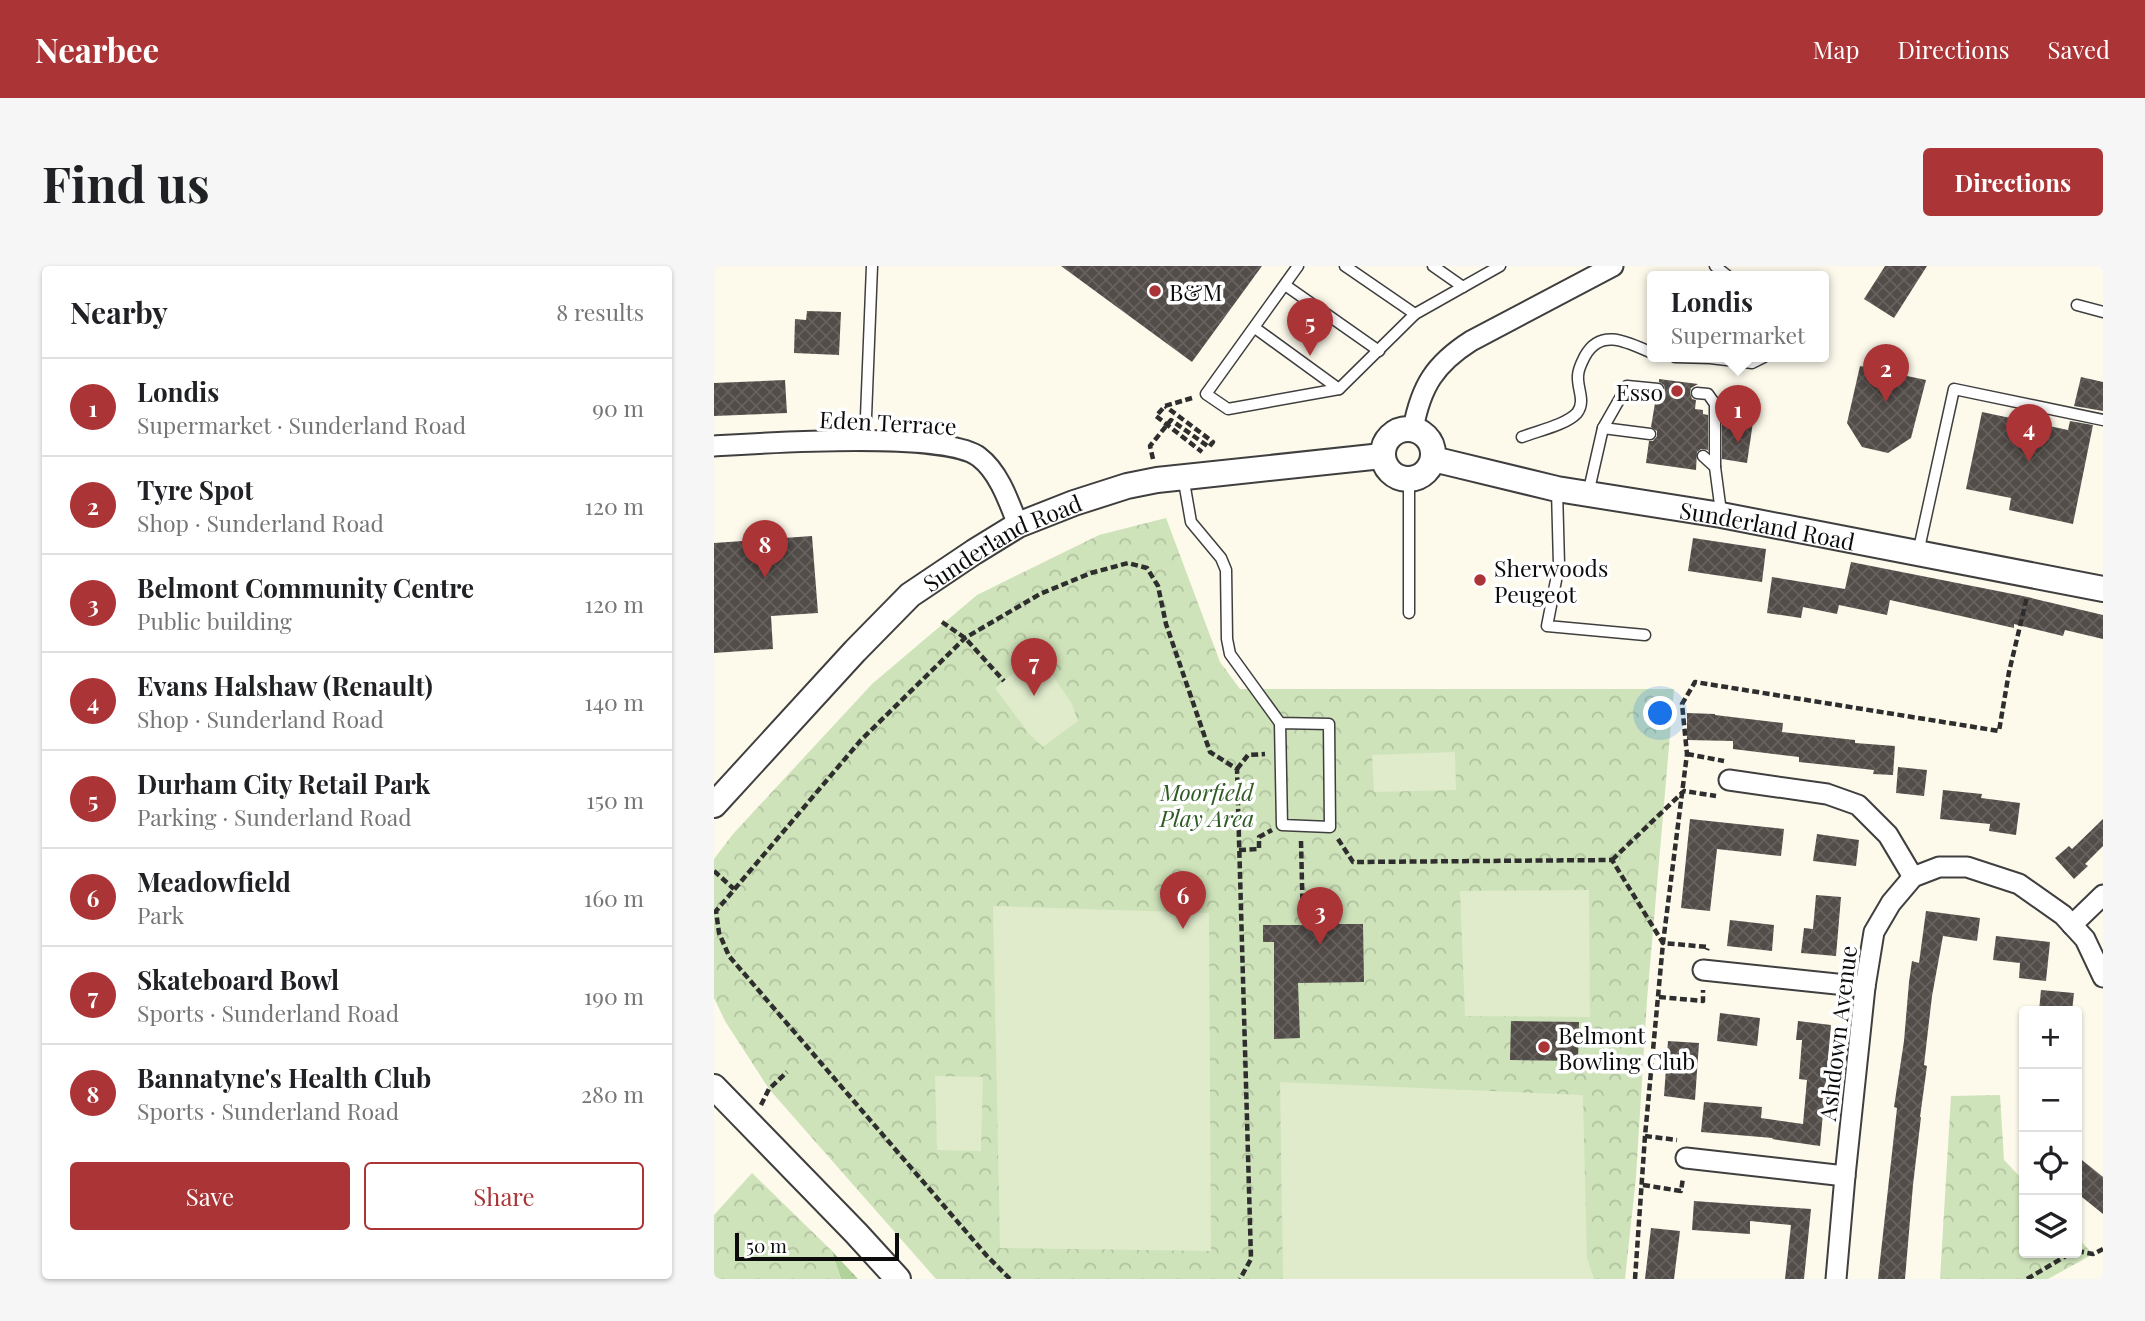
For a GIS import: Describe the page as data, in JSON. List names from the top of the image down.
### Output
{
  "streets": {
    "street": ["Eden Terrace", "Sunderland Road", "Ashdown Avenue"]
  },
  "crossings": [
    ["Eden Terrace", "Sunderland Road"]
  ],
  "parks": ["Moorfield Play Area"],
  "places": [
    "B&M",
    "Esso",
    "Sherwoods Peugeot",
    "Belmont Bowling Club"
  ],
  "scale_bar": "50 m",
  "page": {
    "header": "Nearbee",
    "nav": ["Map", "Directions", "Saved"],
    "buttons": [
      "Directions",
      ["Save", "Share"]
    ],
    "title": "Find us",
    "heading": ["Nearby", "8 results"],
    "popup": ["Londis", "Supermarket"],
    "pins": [
      "5",
      "2",
      "1",
      "4",
      "8",
      "7",
      "6",
      "3"
    ],
    "list": [
      {
        "mark": "1",
        "name": "Londis",
        "note": "Supermarket · Sunderland Road",
        "value": "90 m"
      },
      {
        "mark": "2",
        "name": "Tyre Spot",
        "note": "Shop · Sunderland Road",
        "value": "120 m"
      },
      {
        "mark": "3",
        "name": "Belmont Community Centre",
        "note": "Public building",
        "value": "120 m"
      },
      {
        "mark": "4",
        "name": "Evans Halshaw (Renault)",
        "note": "Shop · Sunderland Road",
        "value": "140 m"
      },
      {
        "mark": "5",
        "name": "Durham City Retail Park",
        "note": "Parking · Sunderland Road",
        "value": "150 m"
      },
      {
        "mark": "6",
        "name": "Meadowfield",
        "note": "Park",
        "value": "160 m"
      },
      {
        "mark": "7",
        "name": "Skateboard Bowl",
        "note": "Sports · Sunderland Road",
        "value": "190 m"
      },
      {
        "mark": "8",
        "name": "Bannatyne's Health Club",
        "note": "Sports · Sunderland Road",
        "value": "280 m"
      }
    ],
    "map_buttons": ["+", "−"],
    "scale": "50 m"
  }
}
